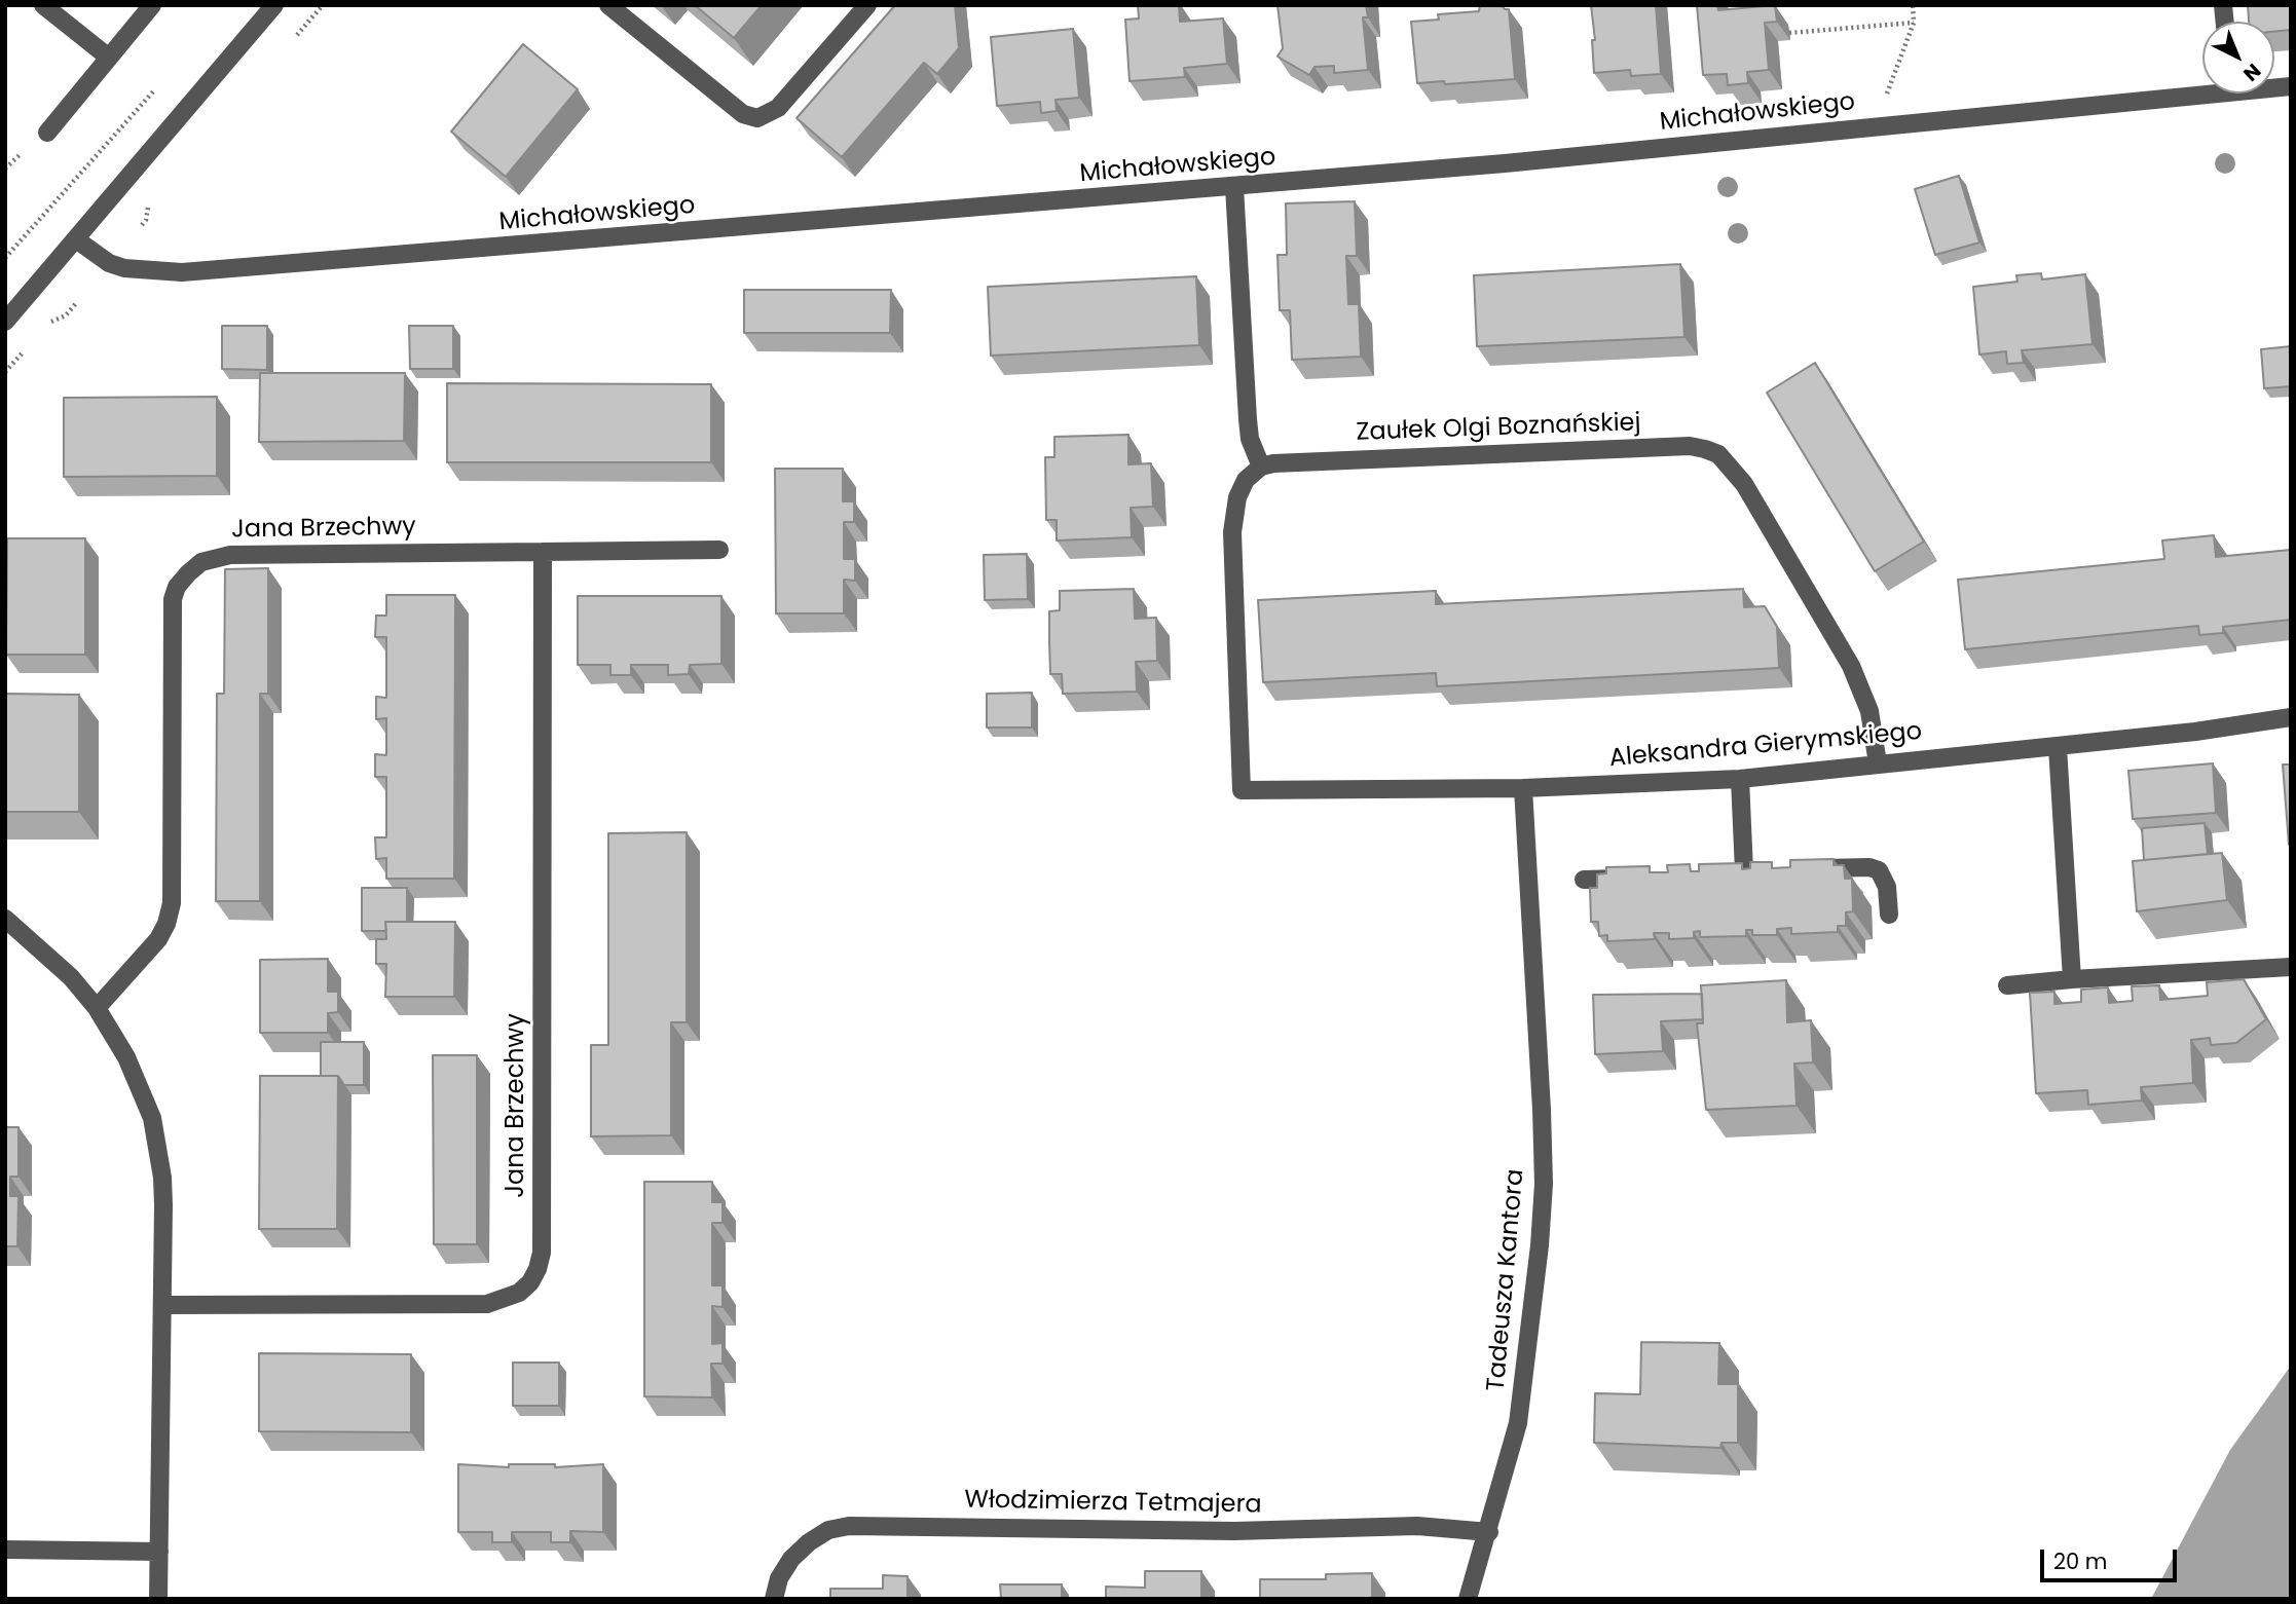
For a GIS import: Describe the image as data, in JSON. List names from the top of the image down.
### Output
{
  "streets": {
    "street": [
      "Michałowskiego",
      "Zaułek Olgi Boznańskiej",
      "Jana Brzechwy",
      "Aleksandra Gierymskiego",
      "Tadeusza Kantora",
      "Włodzimierza Tetmajera"
    ]
  },
  "crossings": [
    ["Zaułek Olgi Boznańskiej", "Aleksandra Gierymskiego"],
    ["Aleksandra Gierymskiego", "Tadeusza Kantora"],
    ["Tadeusza Kantora", "Włodzimierza Tetmajera"]
  ],
  "scale_bar": "20 m",
  "north": "bottom right"
}
